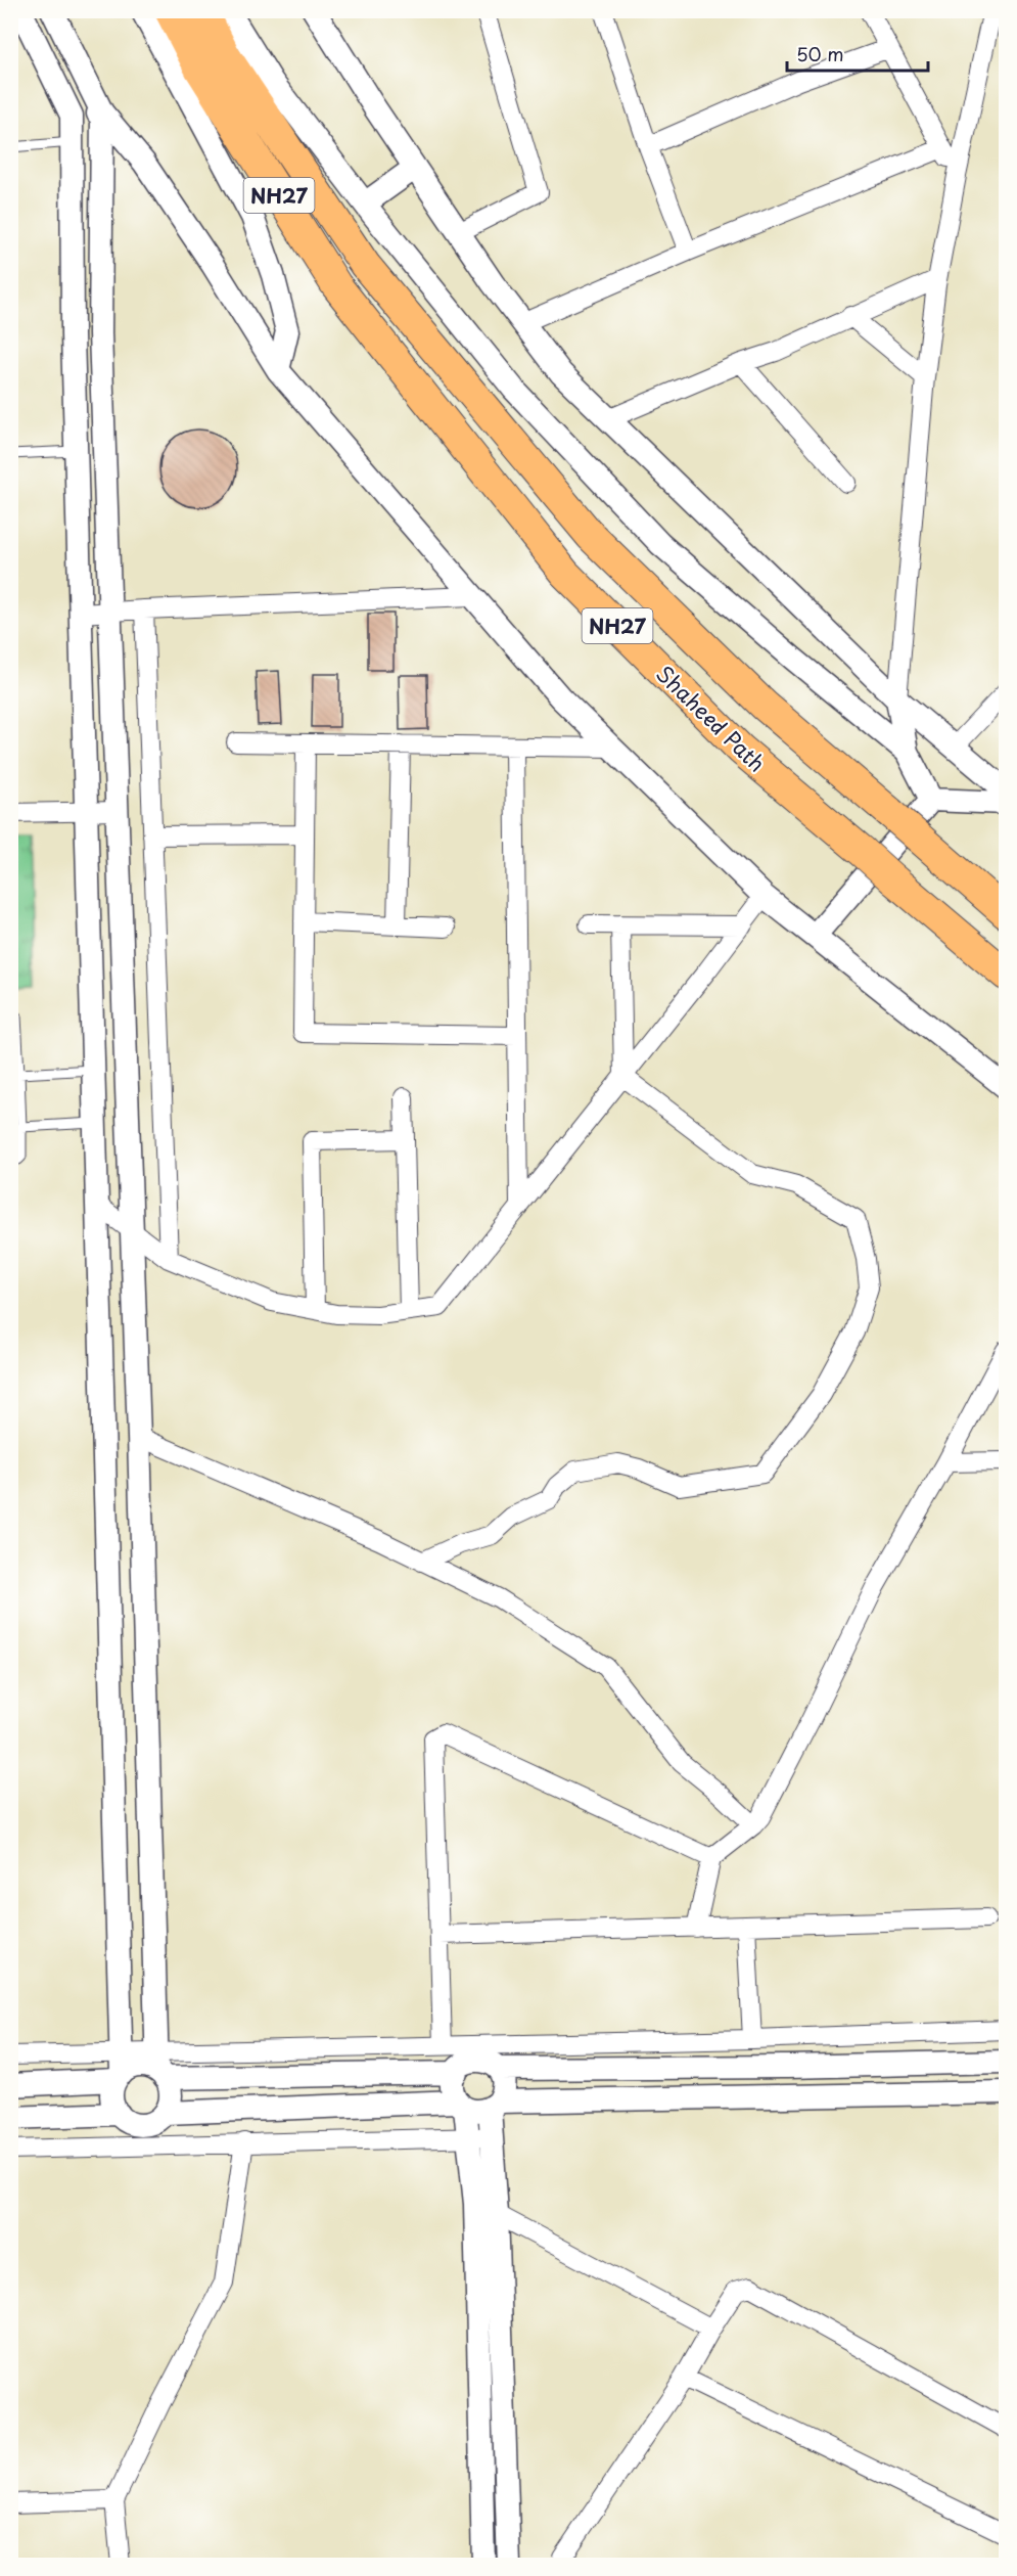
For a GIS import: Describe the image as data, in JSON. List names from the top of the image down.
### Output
{
  "streets": {
    "highway": ["NH27", "Shaheed Path"]
  },
  "scale_bar": "50 m"
}
